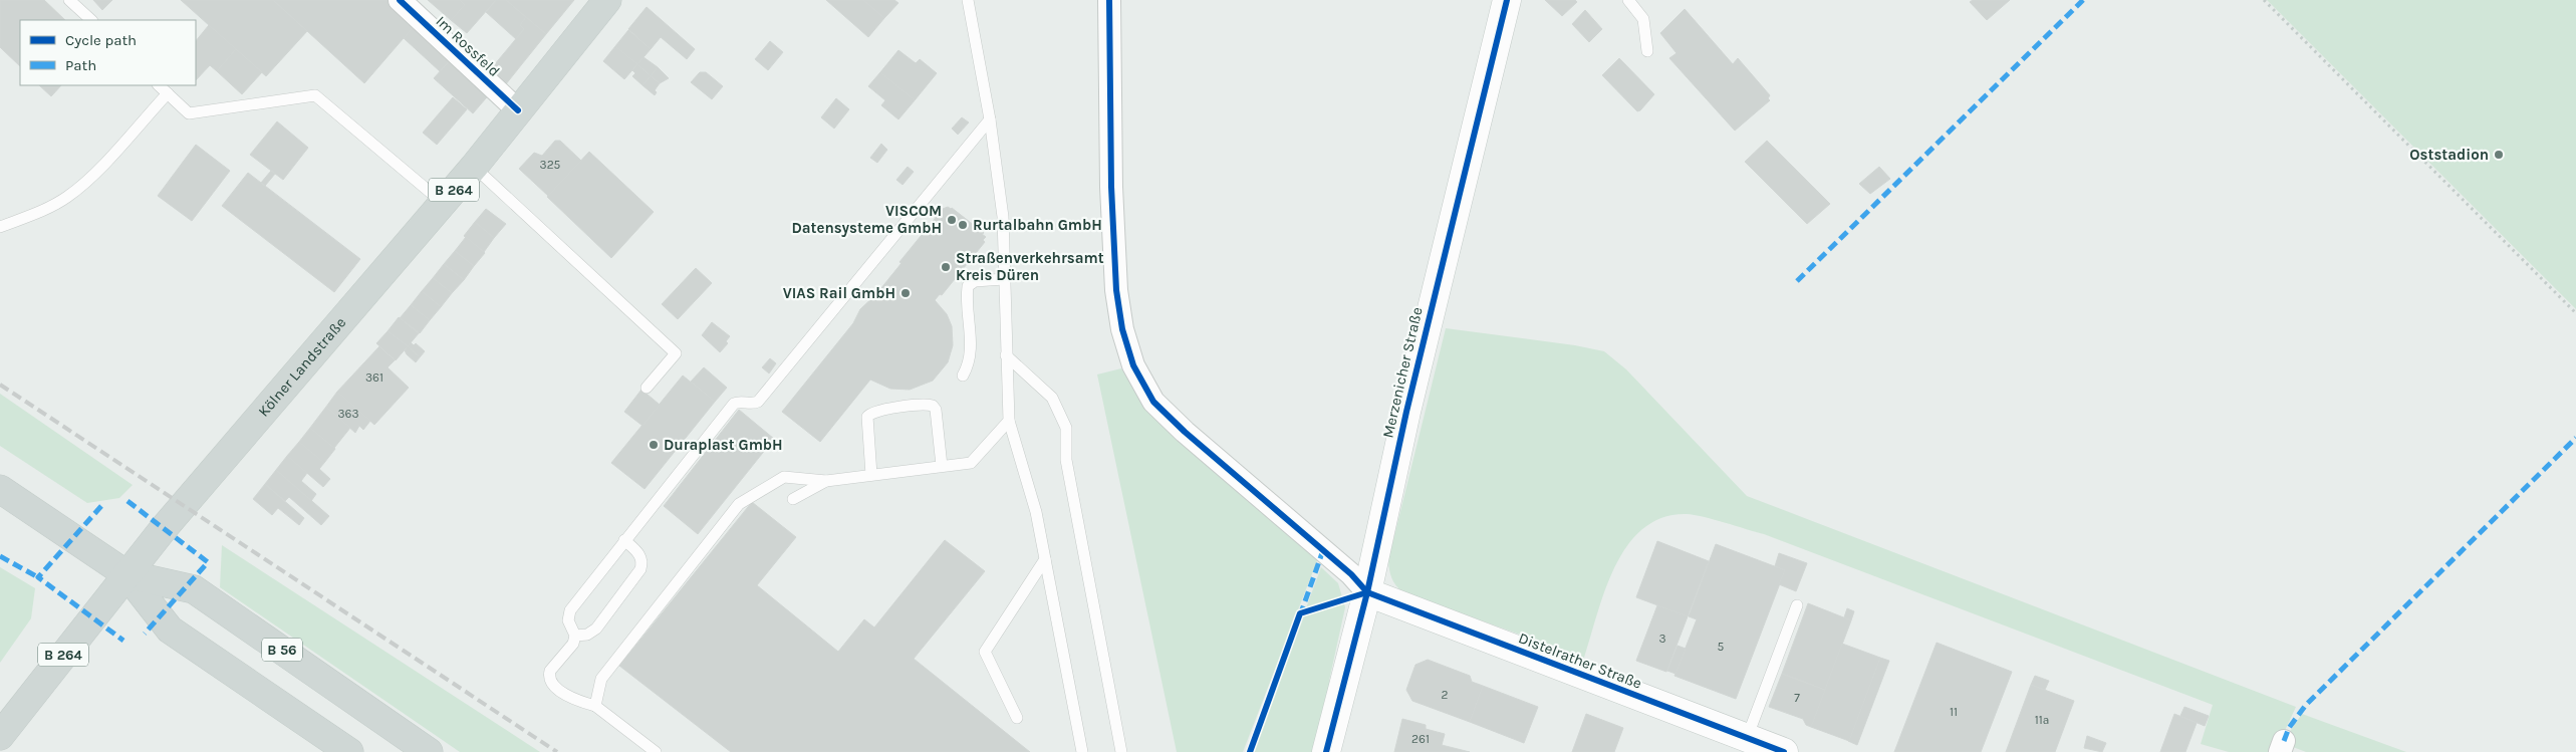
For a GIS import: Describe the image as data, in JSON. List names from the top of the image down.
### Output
{
  "streets": {
    "main road": ["B 264", "Kölner Landstraße", "B 56"],
    "street": ["Im Rossfeld", "Merzenicher Straße", "Distelrather Straße"]
  },
  "crossings": [
    ["Im Rossfeld", "Kölner Landstraße"],
    ["Kölner Landstraße", "B 56"],
    ["Merzenicher Straße", "Distelrather Straße"]
  ],
  "places": [
    "Oststadion",
    "VISCOM Datensysteme GmbH",
    "Rurtalbahn GmbH",
    "Straßenverkehrsamt Kreis Düren",
    "VIAS Rail GmbH",
    "Duraplast GmbH"
  ],
  "house_numbers": [
    "325",
    "361",
    "363",
    "3",
    "5",
    "2",
    "7",
    "11",
    "11a",
    "261"
  ],
  "legend": ["Cycle path", "Path"]
}
